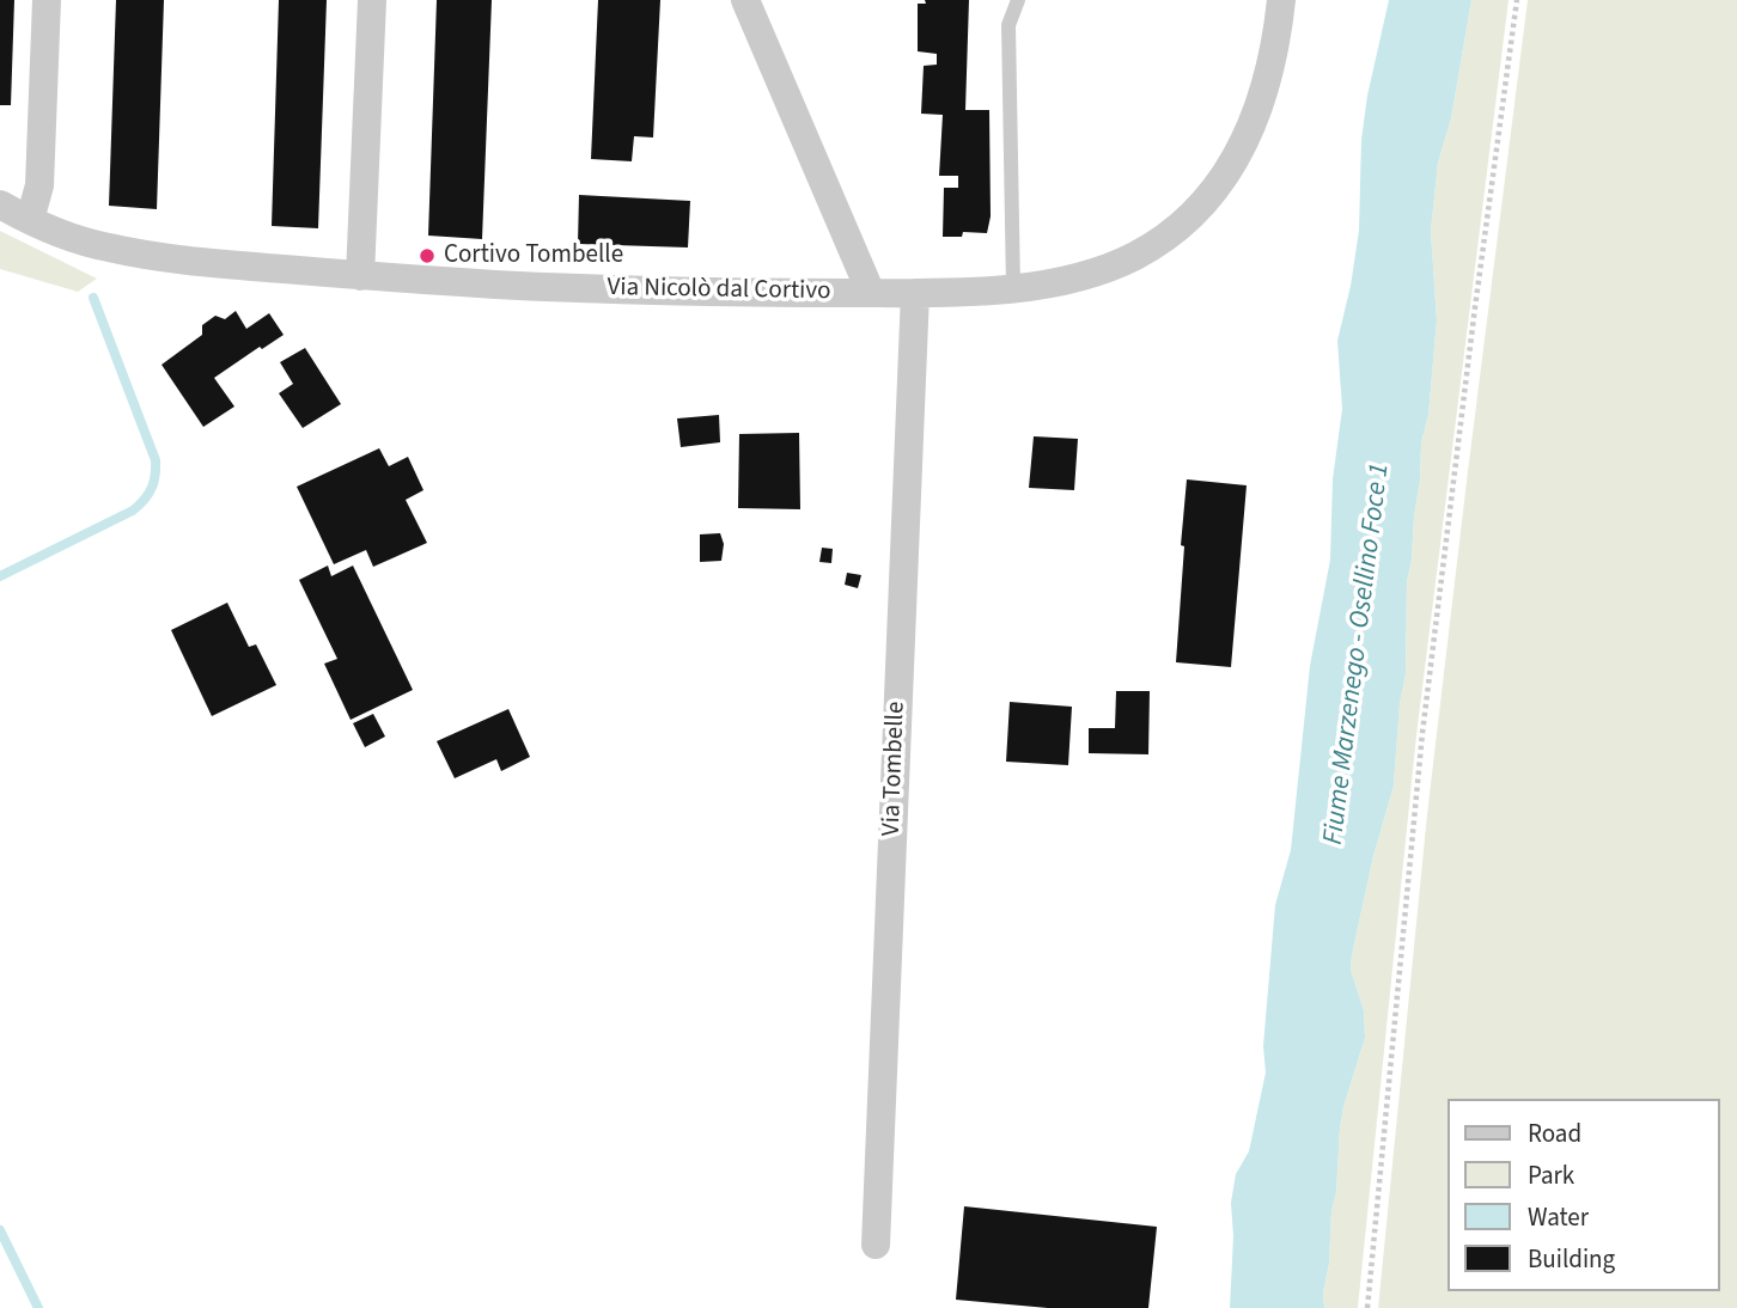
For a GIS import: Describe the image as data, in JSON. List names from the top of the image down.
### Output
{
  "streets": {
    "street": ["Via Nicolò dal Cortivo", "Via Tombelle"]
  },
  "crossings": [
    ["Via Nicolò dal Cortivo", "Via Tombelle"]
  ],
  "water": ["Fiume Marzenego - Osellino Foce 1"],
  "places": ["Cortivo Tombelle"],
  "legend": [
    "Road",
    "Park",
    "Water",
    "Building"
  ]
}
